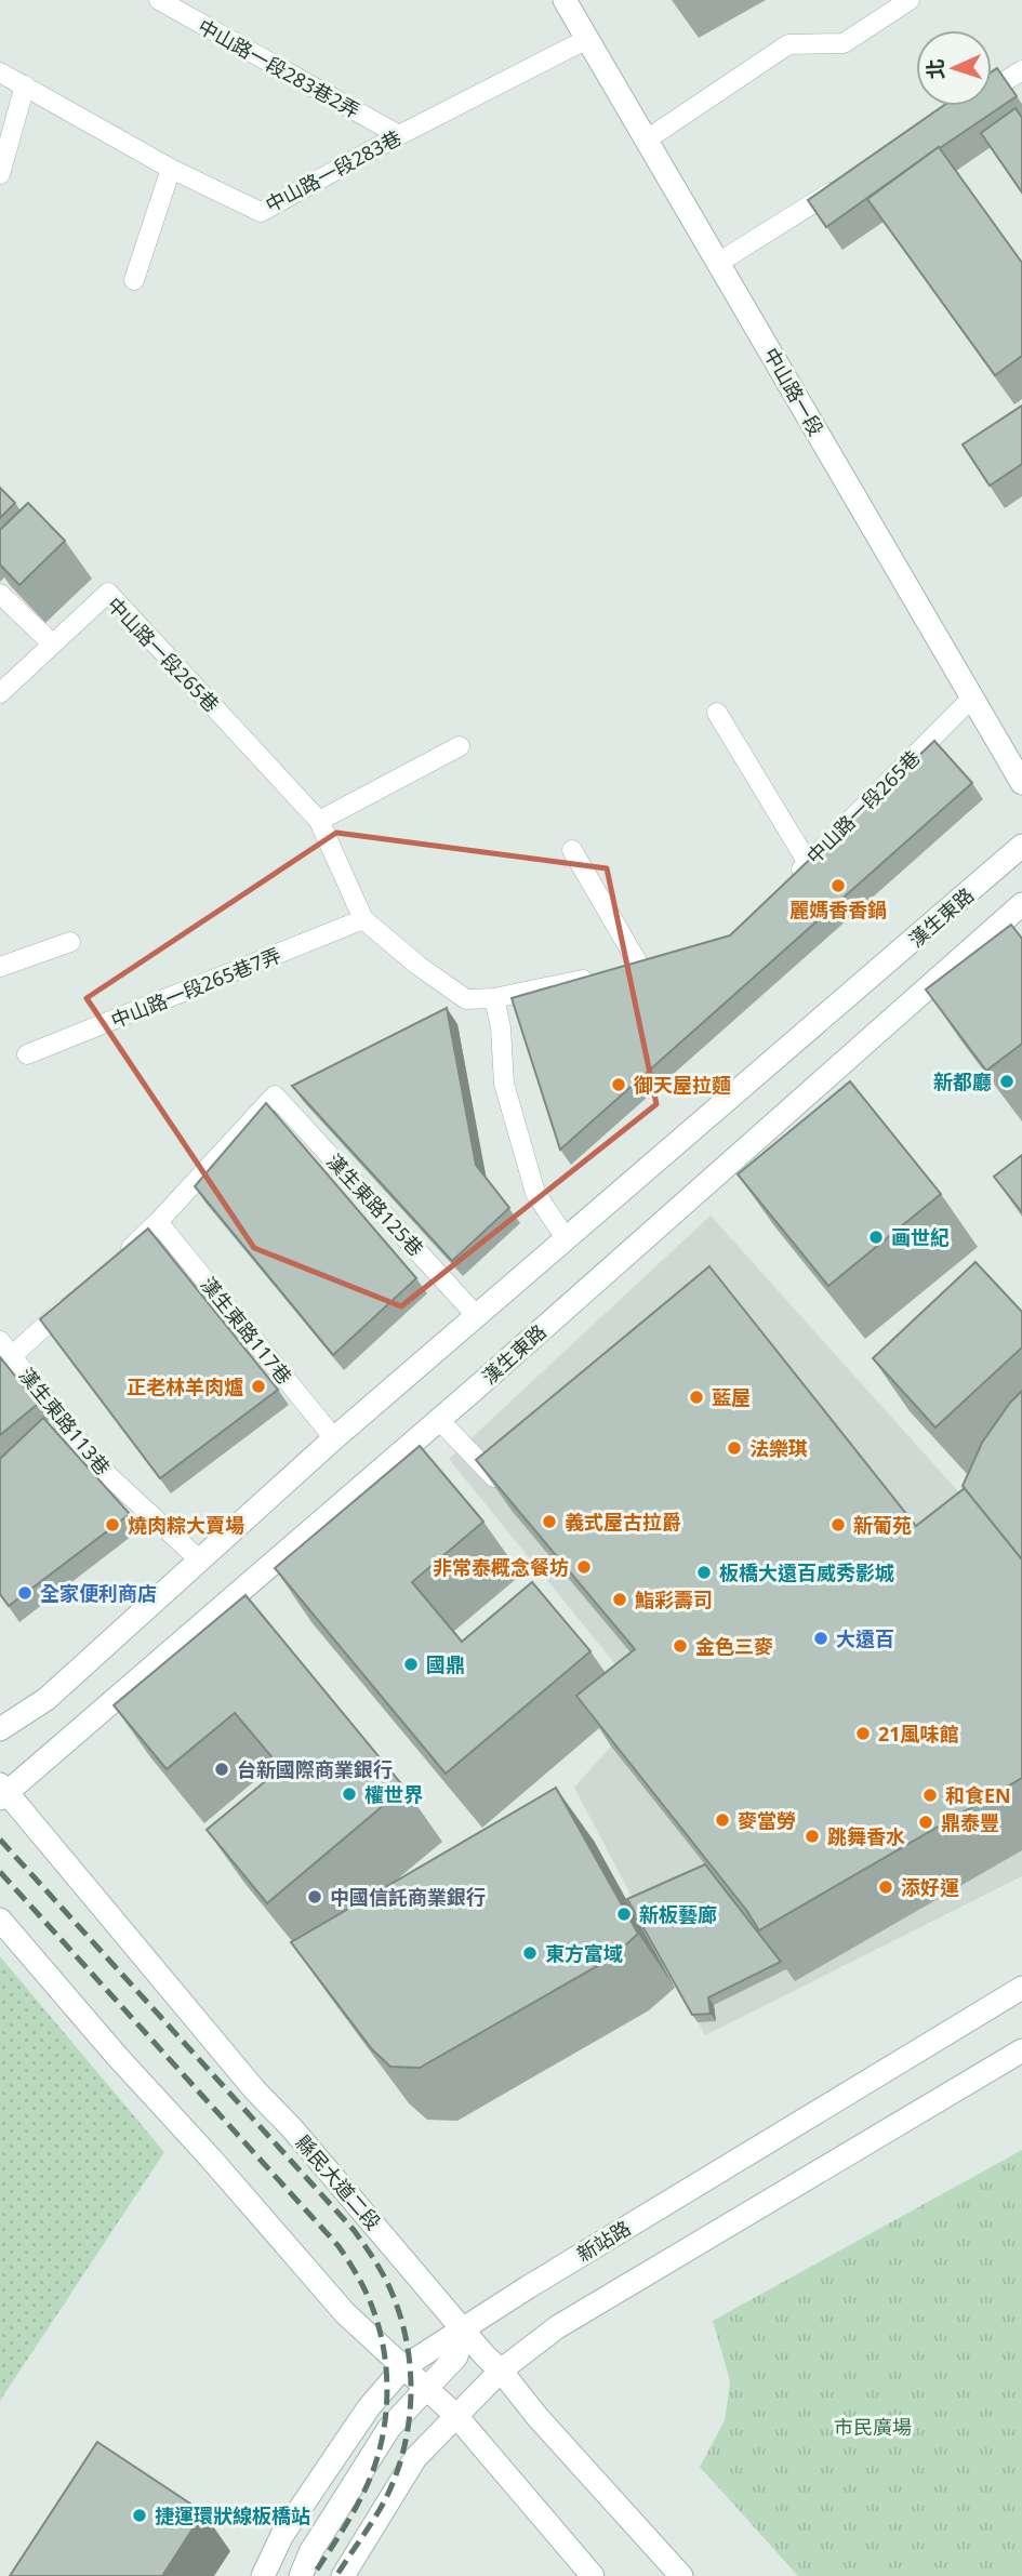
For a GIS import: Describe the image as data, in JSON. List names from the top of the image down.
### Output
{
  "streets": {
    "street": [
      "中山路一段",
      "漢生東路",
      "縣民大道二段",
      "新站路"
    ],
    "lane": [
      "中山路一段283巷2弄",
      "中山路一段283巷",
      "中山路一段265巷",
      "中山路一段265巷7弄",
      "漢生東路125巷",
      "漢生東路117巷",
      "漢生東路113巷"
    ]
  },
  "crossings": [
    ["中山路一段283巷2弄", "中山路一段283巷"],
    ["中山路一段283巷", "中山路一段"],
    ["中山路一段", "中山路一段265巷"],
    ["中山路一段265巷", "中山路一段265巷7弄"],
    ["漢生東路", "漢生東路125巷"],
    ["漢生東路", "漢生東路117巷"],
    ["漢生東路", "漢生東路113巷"],
    ["漢生東路", "縣民大道二段"],
    ["漢生東路125巷", "漢生東路117巷"],
    ["縣民大道二段", "新站路"]
  ],
  "parks": ["市民廣場"],
  "places": [
    "麗媽香香鍋",
    "新都廳",
    "御天屋拉麵",
    "画世紀",
    "正老林羊肉爐",
    "藍屋",
    "法樂琪",
    "義式屋古拉爵",
    "燒肉粽大賣場",
    "新葡苑",
    "非常泰概念餐坊",
    "板橋大遠百威秀影城",
    "全家便利商店",
    "鮨彩壽司",
    "大遠百",
    "金色三麥",
    "國鼎",
    "21風味館",
    "台新國際商業銀行",
    "權世界",
    "和食EN",
    "麥當勞",
    "鼎泰豐",
    "跳舞香水",
    "添好運",
    "中國信託商業銀行",
    "新板藝廊",
    "東方富域",
    "捷運環狀線板橋站"
  ],
  "north": "left"
}
